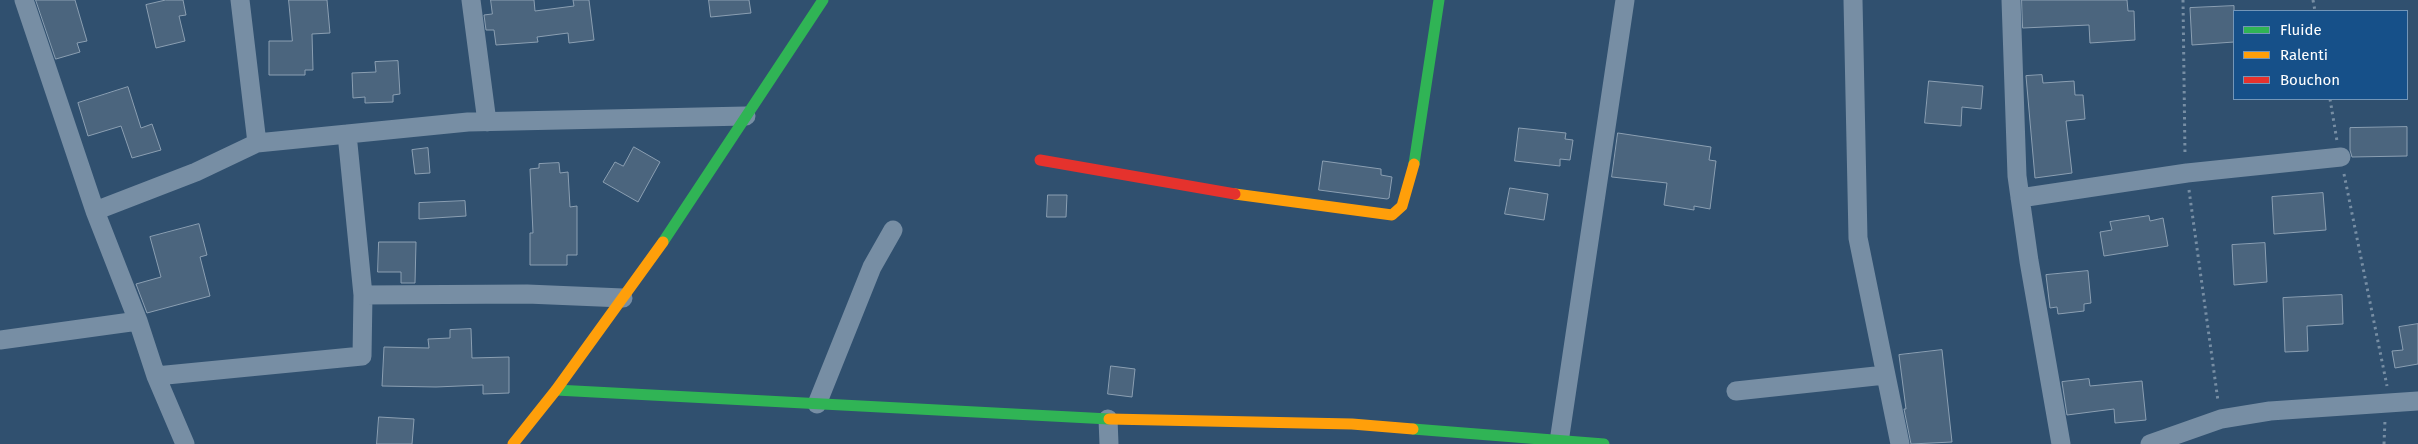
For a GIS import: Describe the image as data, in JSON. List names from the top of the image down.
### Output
{
  "legend": ["Fluide", "Ralenti", "Bouchon"]
}
